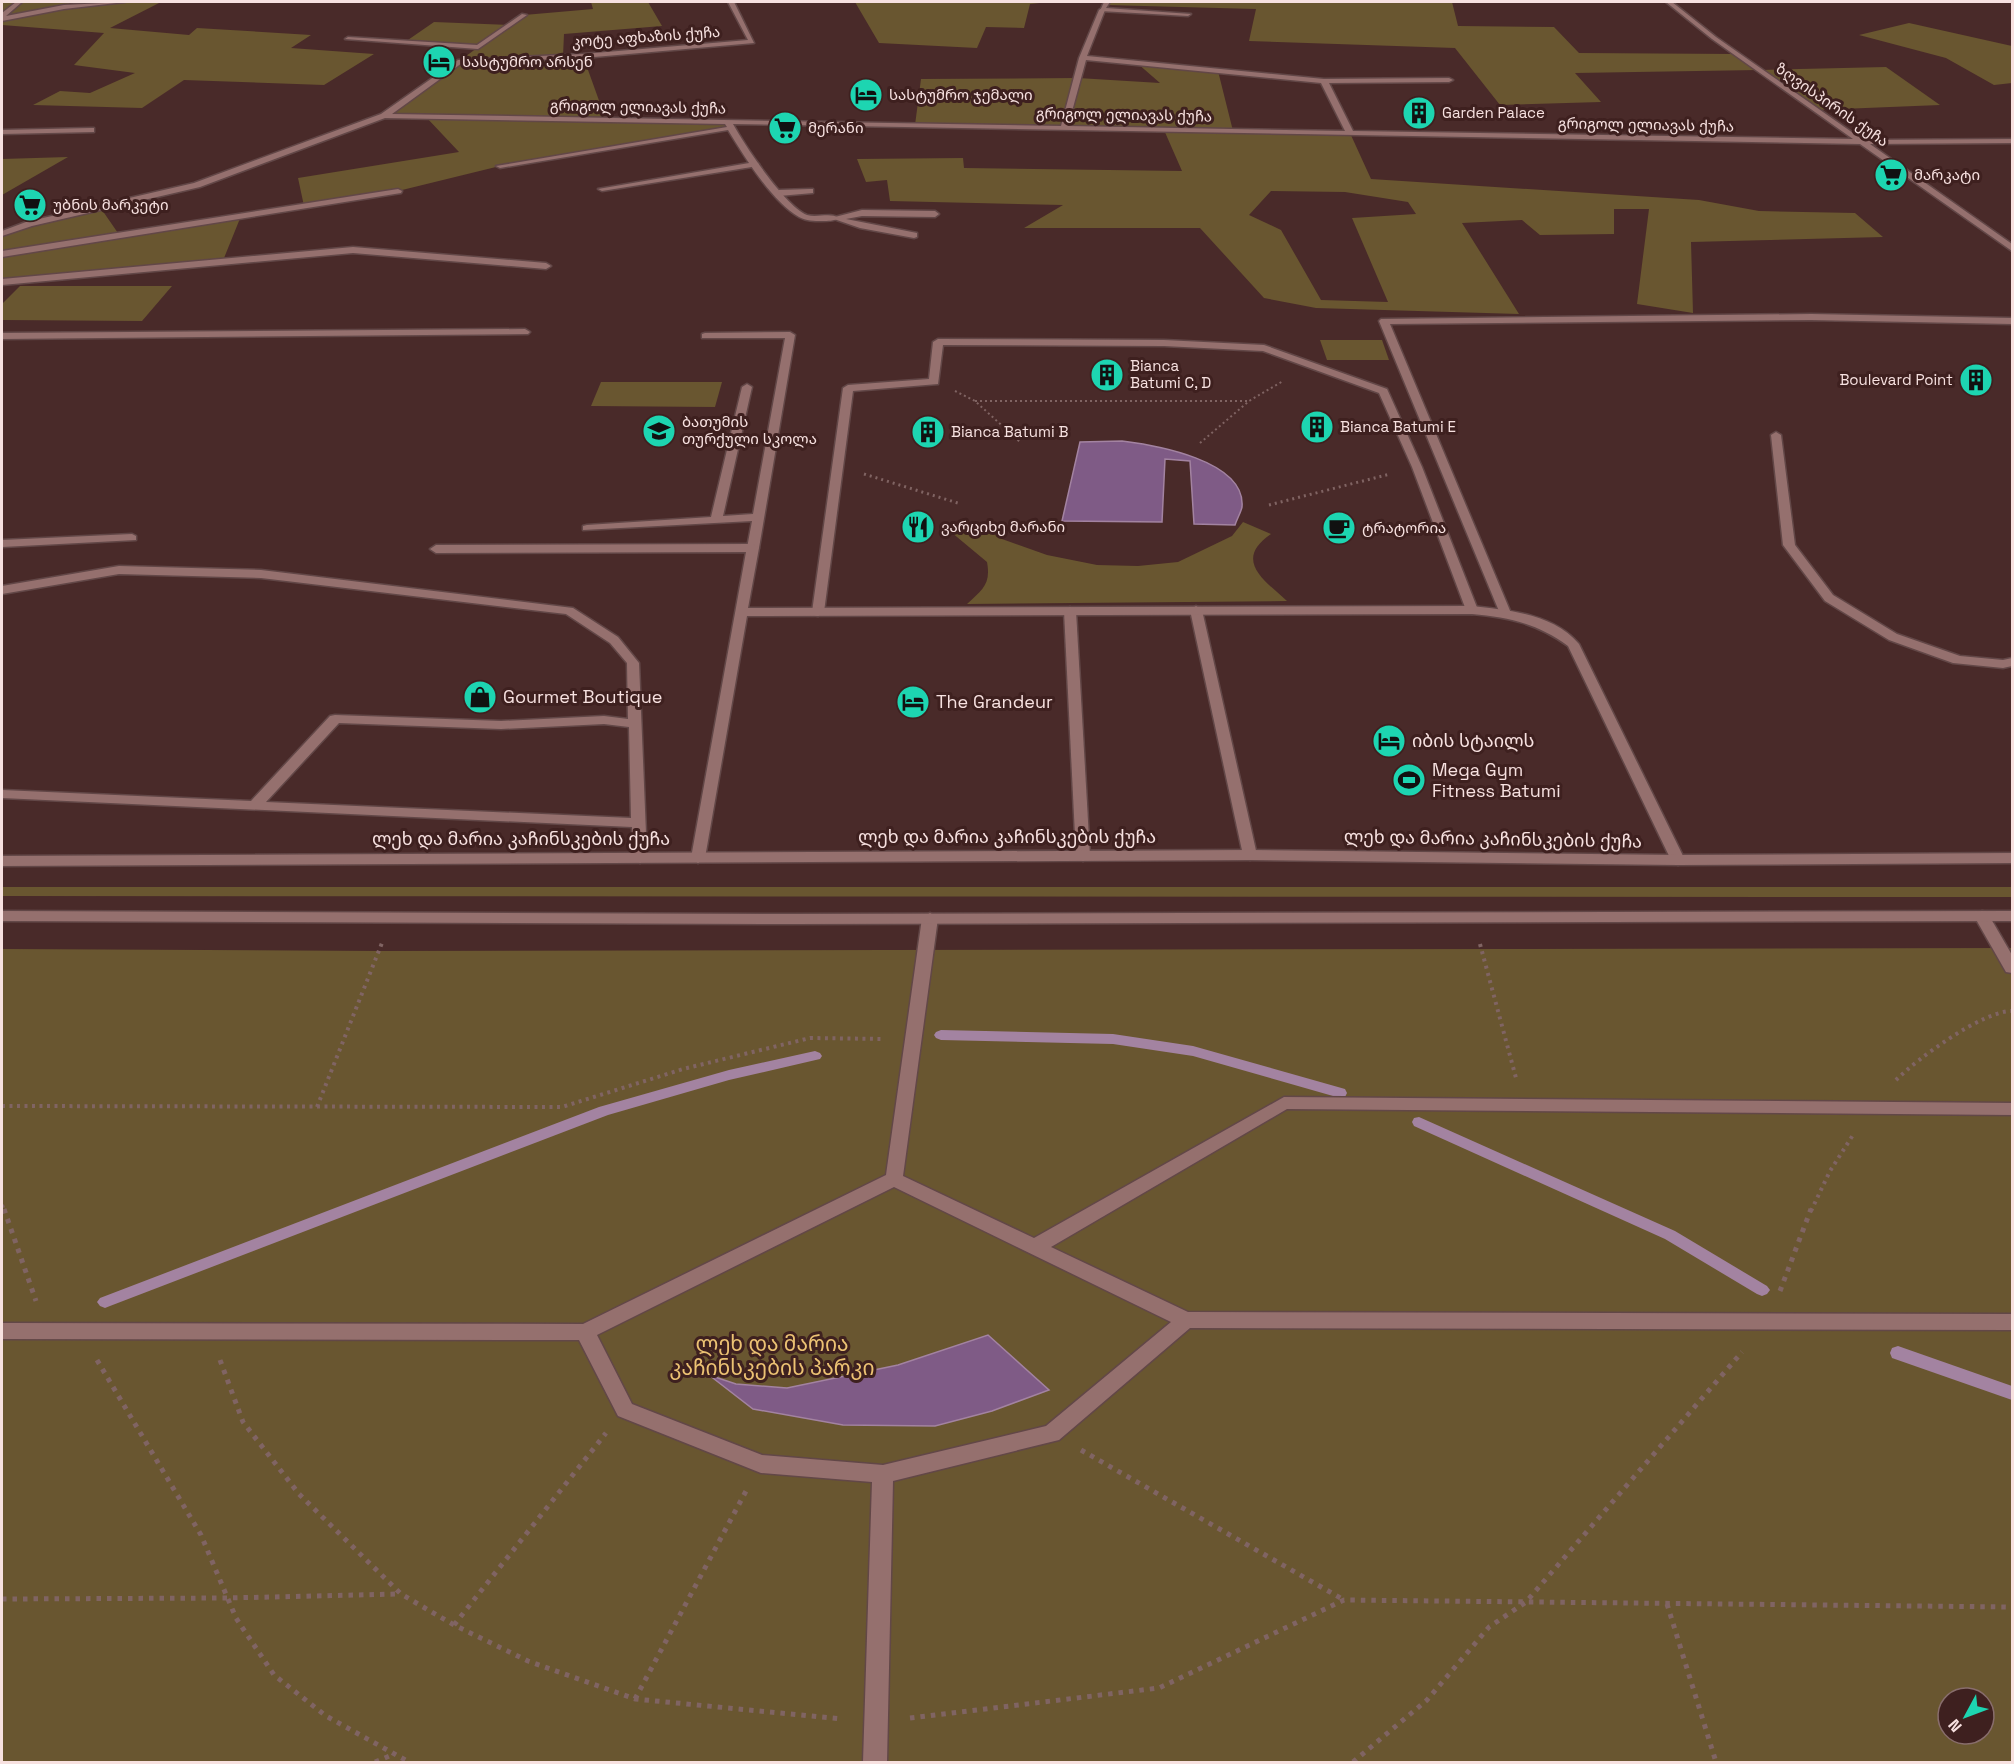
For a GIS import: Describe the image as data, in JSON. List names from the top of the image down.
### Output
{
  "streets": {
    "street": [
      "კოტე აფხაზის ქუჩა",
      "ზღვისპირის ქუჩა",
      "გრიგოლ ელიავას ქუჩა",
      "ლეხ და მარია კაჩინსკების ქუჩა"
    ]
  },
  "crossings": [
    ["ზღვისპირის ქუჩა", "გრიგოლ ელიავას ქუჩა"]
  ],
  "parks": ["ლეხ და მარია კაჩინსკების პარკი"],
  "places": {
    "hotel": [
      "სასტუმრო არსენ",
      "სასტუმრო ჯემალი",
      "The Grandeur",
      "იბის სტაილს"
    ],
    "building": [
      "Garden Palace",
      "Bianca Batumi C, D",
      "Boulevard Point",
      "Bianca Batumi E",
      "Bianca Batumi B"
    ],
    "supermarket": ["მერანი", "მარკატი", "უბნის მარკეტი"],
    "school or university": ["ბათუმის თურქული სკოლა"],
    "restaurant": ["ვარციხე მარანი"],
    "cafe": ["ტრატორია"],
    "shop": ["Gourmet Boutique"],
    "sports": ["Mega Gym Fitness Batumi"]
  },
  "north": "bottom left"
}
